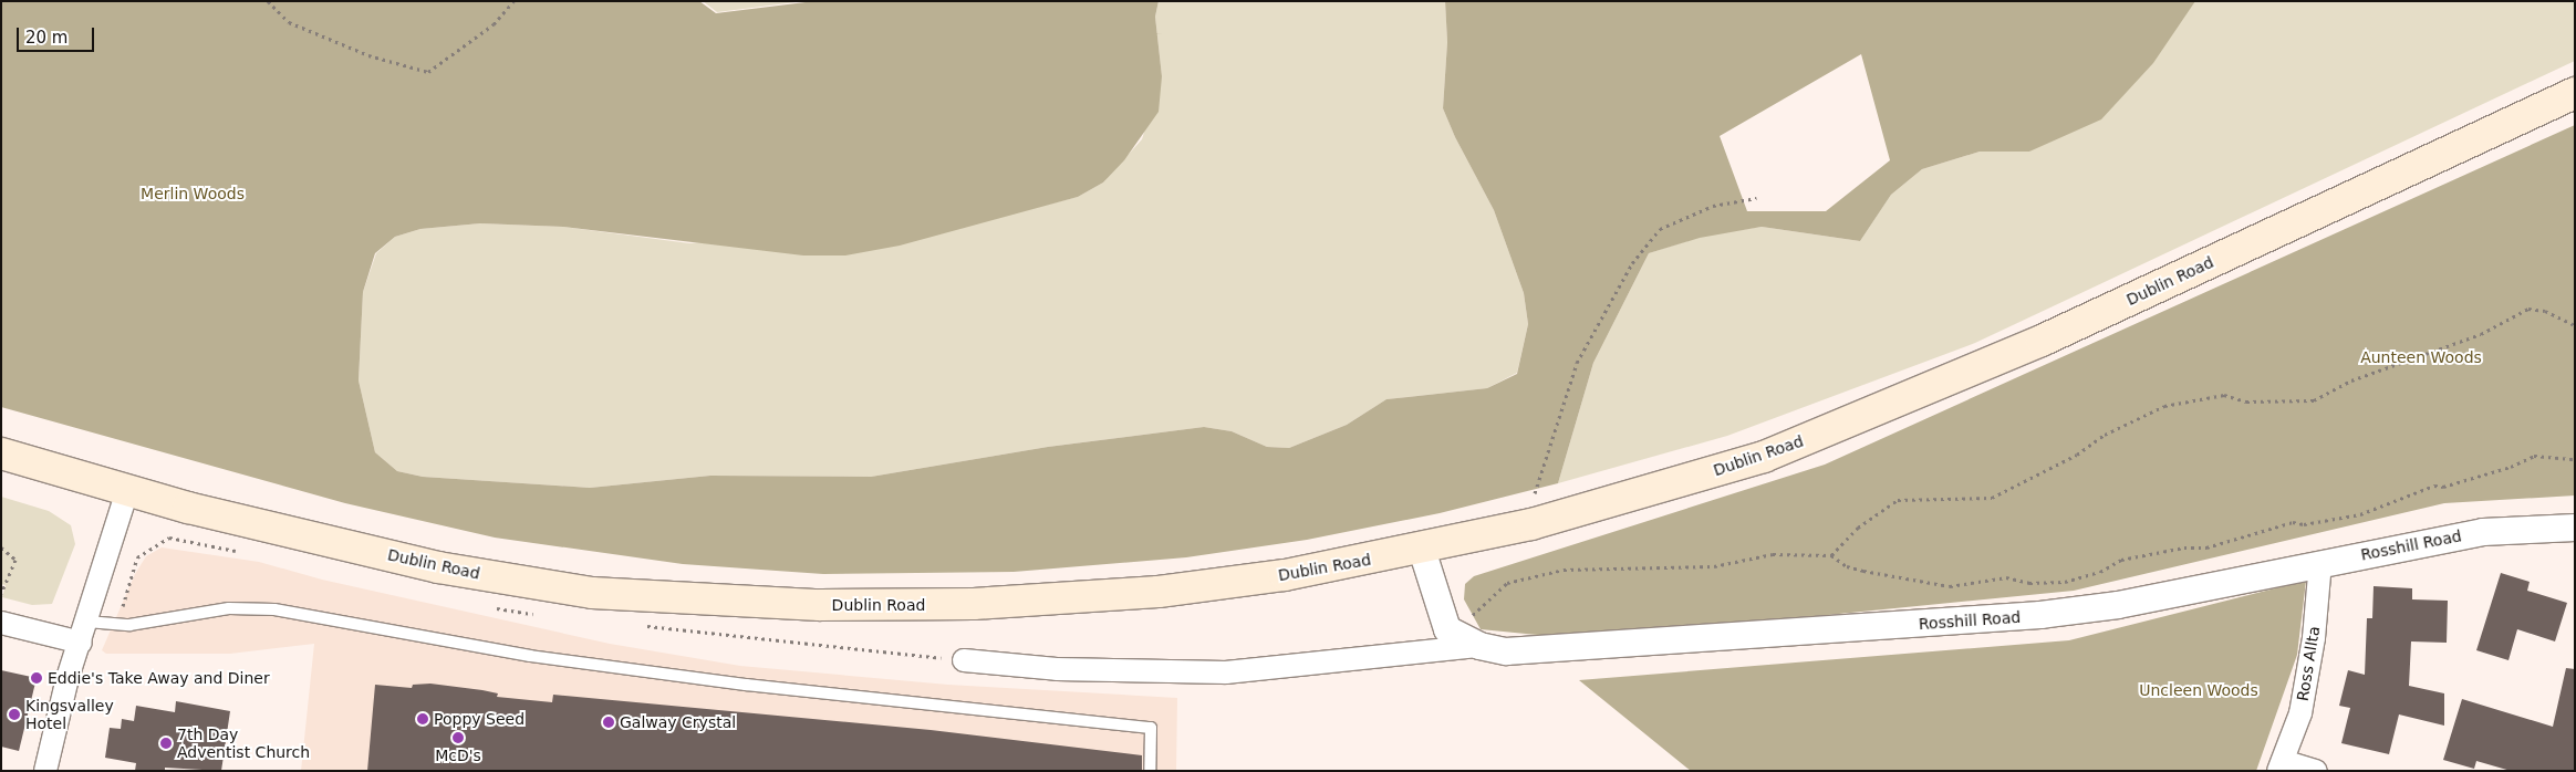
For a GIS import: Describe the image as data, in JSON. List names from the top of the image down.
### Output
{
  "streets": {
    "main road": ["Dublin Road"],
    "street": ["Rosshill Road", "Ross Allta"]
  },
  "crossings": [
    ["Dublin Road", "Rosshill Road"],
    ["Rosshill Road", "Ross Allta"]
  ],
  "parks": ["Merlin Woods", "Aunteen Woods", "Uncleen Woods"],
  "places": [
    "Eddie's Take Away and Diner",
    "Kingsvalley Hotel",
    "Poppy Seed",
    "Galway Crystal",
    "McD's",
    "7th Day Adventist Church"
  ],
  "scale_bar": "20 m"
}
